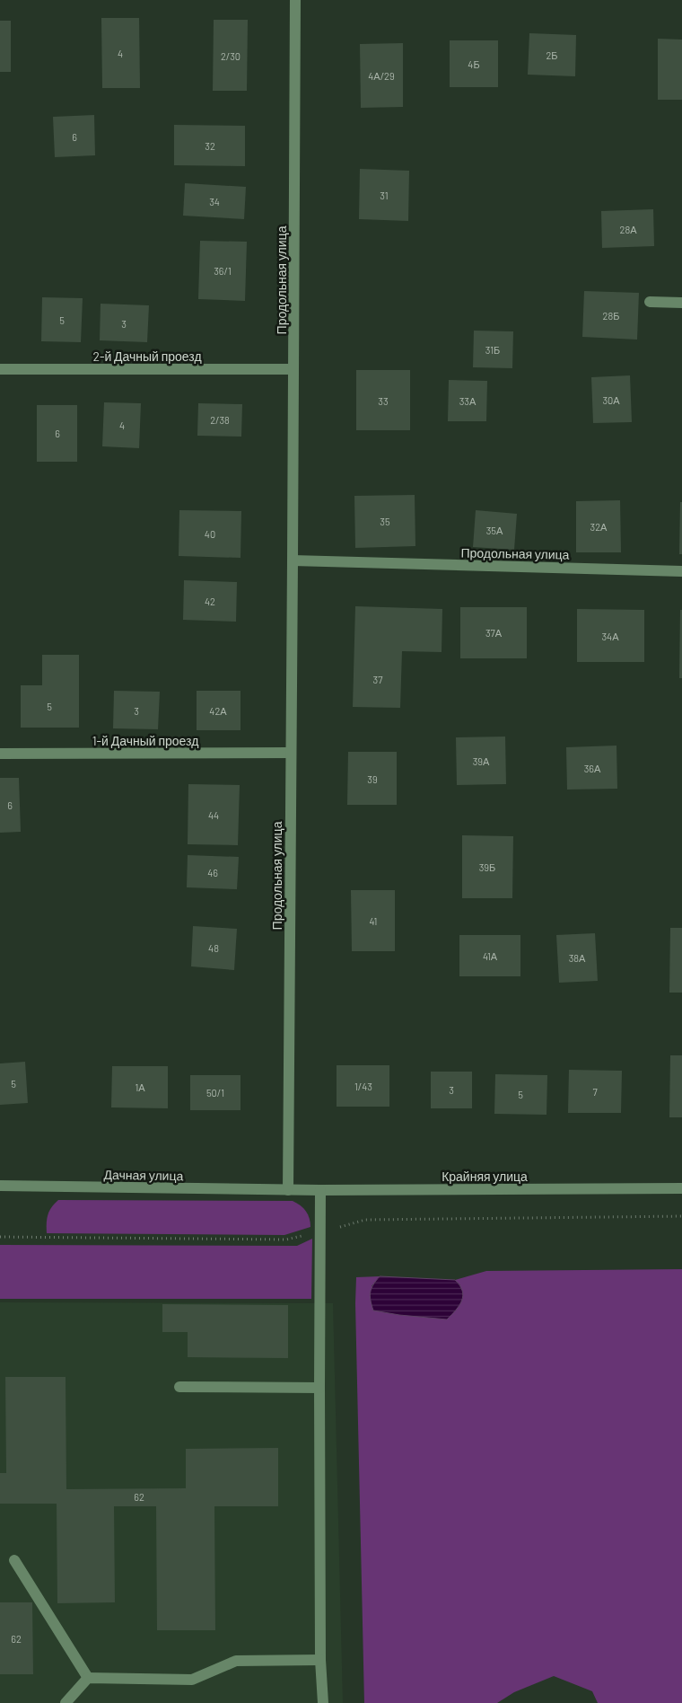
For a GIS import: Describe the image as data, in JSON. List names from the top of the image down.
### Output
{
  "streets": {
    "street": [
      "Продольная улица",
      "2-й Дачный проезд",
      "1-й Дачный проезд",
      "Дачная улица",
      "Крайняя улица"
    ]
  },
  "crossings": [
    ["Продольная улица", "2-й Дачный проезд"],
    ["Продольная улица", "1-й Дачный проезд"],
    ["Продольная улица", "Дачная улица"],
    ["Продольная улица", "Крайняя улица"],
    ["Дачная улица", "Крайняя улица"]
  ],
  "house_numbers": [
    "4",
    "2Б",
    "2/30",
    "4Б",
    "4А/29",
    "6",
    "32",
    "31",
    "34",
    "28А",
    "36/1",
    "28Б",
    "5",
    "3",
    "31Б",
    "30А",
    "33",
    "33А",
    "2/38",
    "4",
    "6",
    "35",
    "32А",
    "35А",
    "40",
    "42",
    "37А",
    "34А",
    "37",
    "5",
    "3",
    "42А",
    "39А",
    "36А",
    "39",
    "6",
    "44",
    "39Б",
    "46",
    "41",
    "48",
    "41А",
    "38А",
    "5",
    "1/43",
    "1А",
    "3",
    "7",
    "50/1",
    "5",
    "62",
    "62"
  ]
}
